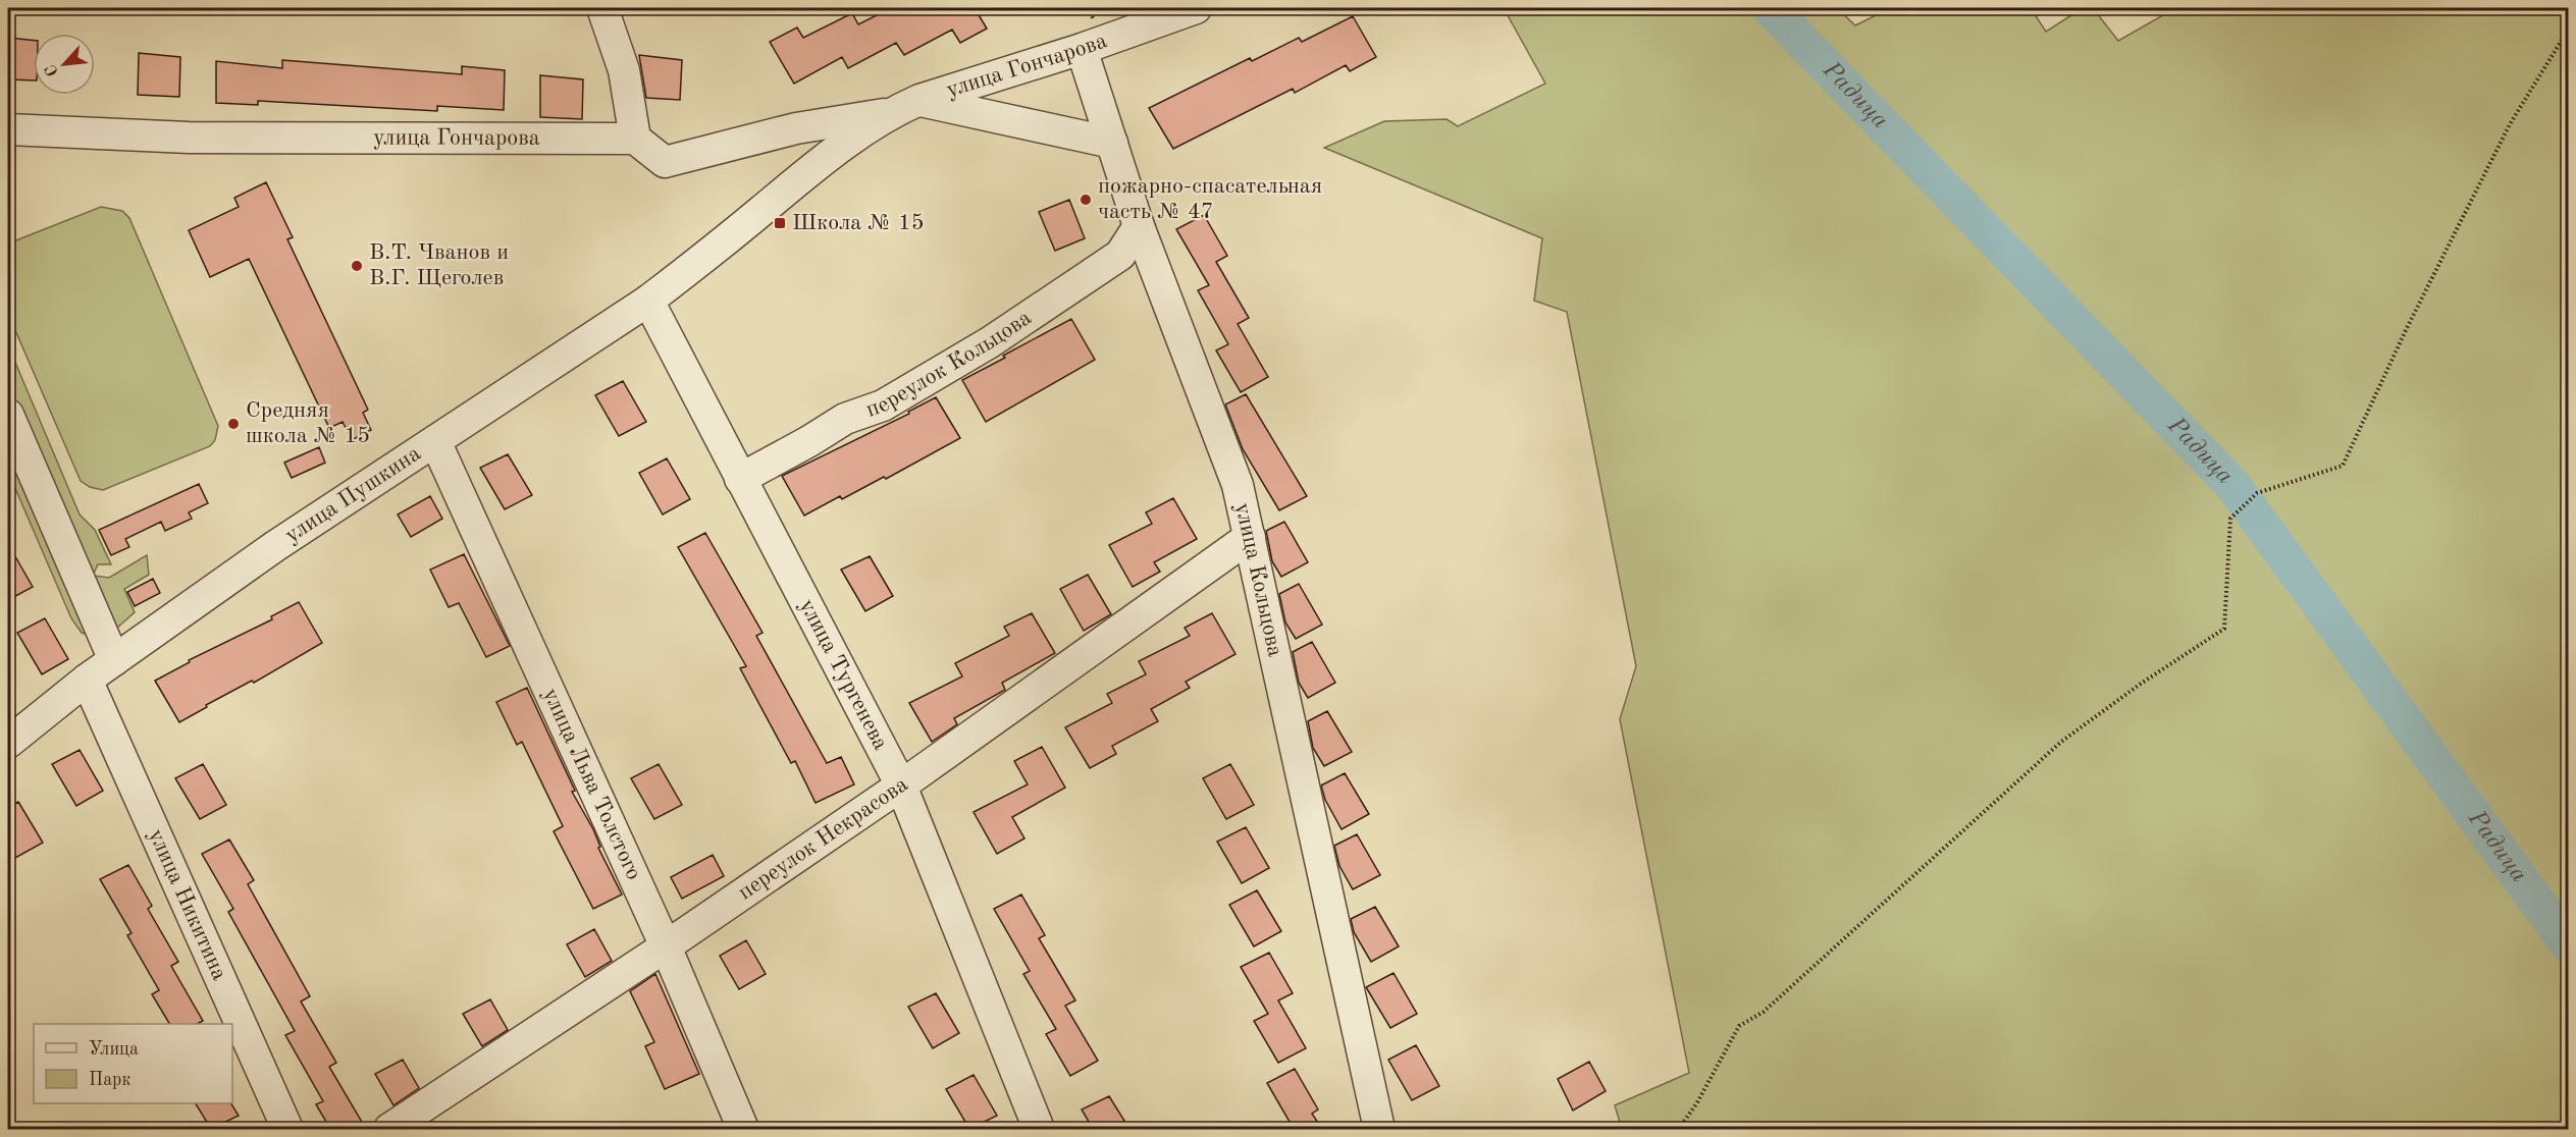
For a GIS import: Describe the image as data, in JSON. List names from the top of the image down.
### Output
{
  "streets": {
    "street": [
      "улица Гончарова",
      "переулок Кольцова",
      "улица Пушкина",
      "улица Кольцова",
      "улица Тургенева",
      "улица Льва Толстого",
      "переулок Некрасова",
      "улица Никитина"
    ]
  },
  "crossings": [
    ["улица Гончарова", "улица Пушкина"],
    ["улица Гончарова", "улица Кольцова"],
    ["переулок Кольцова", "улица Кольцова"],
    ["переулок Кольцова", "улица Тургенева"],
    ["улица Пушкина", "улица Тургенева"],
    ["улица Пушкина", "улица Льва Толстого"],
    ["улица Пушкина", "улица Никитина"],
    ["улица Кольцова", "переулок Некрасова"],
    ["улица Тургенева", "переулок Некрасова"],
    ["улица Льва Толстого", "переулок Некрасова"]
  ],
  "water": ["Радица"],
  "places": {
    "other": ["пожарно-спасательная часть № 47", "В.Т. Чванов и В.Г. Щеголев", "Средняя школа № 15"],
    "transit": ["Школа № 15"]
  },
  "legend": ["Улица", "Парк"],
  "north": "bottom left"
}
